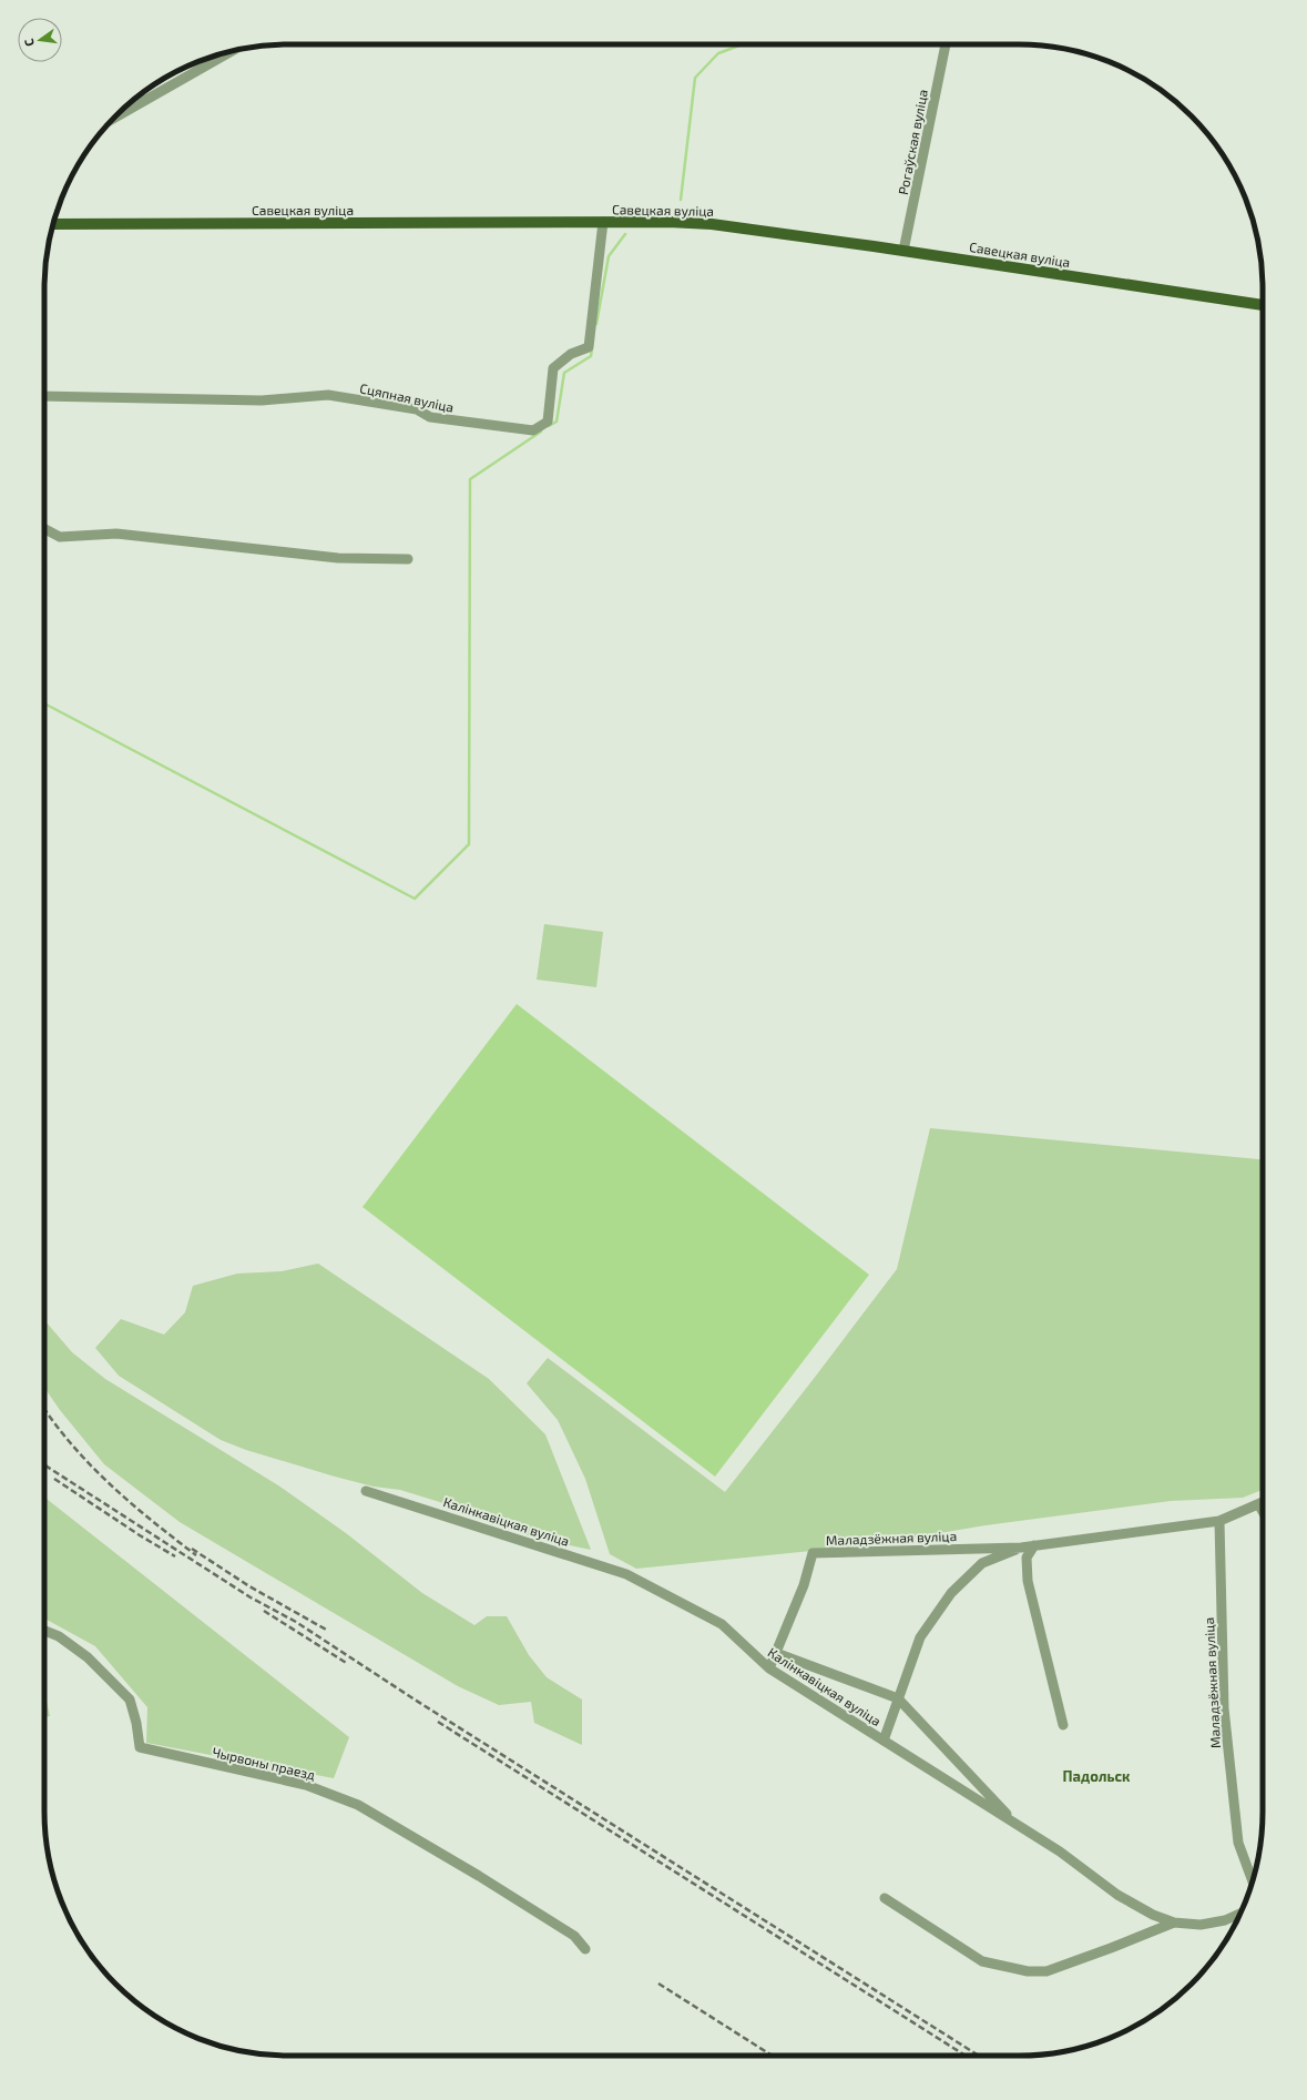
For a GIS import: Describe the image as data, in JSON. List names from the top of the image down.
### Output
{
  "streets": {
    "main road": ["Савецкая вуліца"],
    "street": [
      "Рогаўская вуліца",
      "Сцяпная вуліца",
      "Калінкавіцкая вуліца",
      "Маладзёжная вуліца",
      "Чырвоны праезд"
    ]
  },
  "crossings": [
    ["Рогаўская вуліца", "Савецкая вуліца"],
    ["Савецкая вуліца", "Сцяпная вуліца"]
  ],
  "districts": ["Падольск"],
  "north": "left"
}
